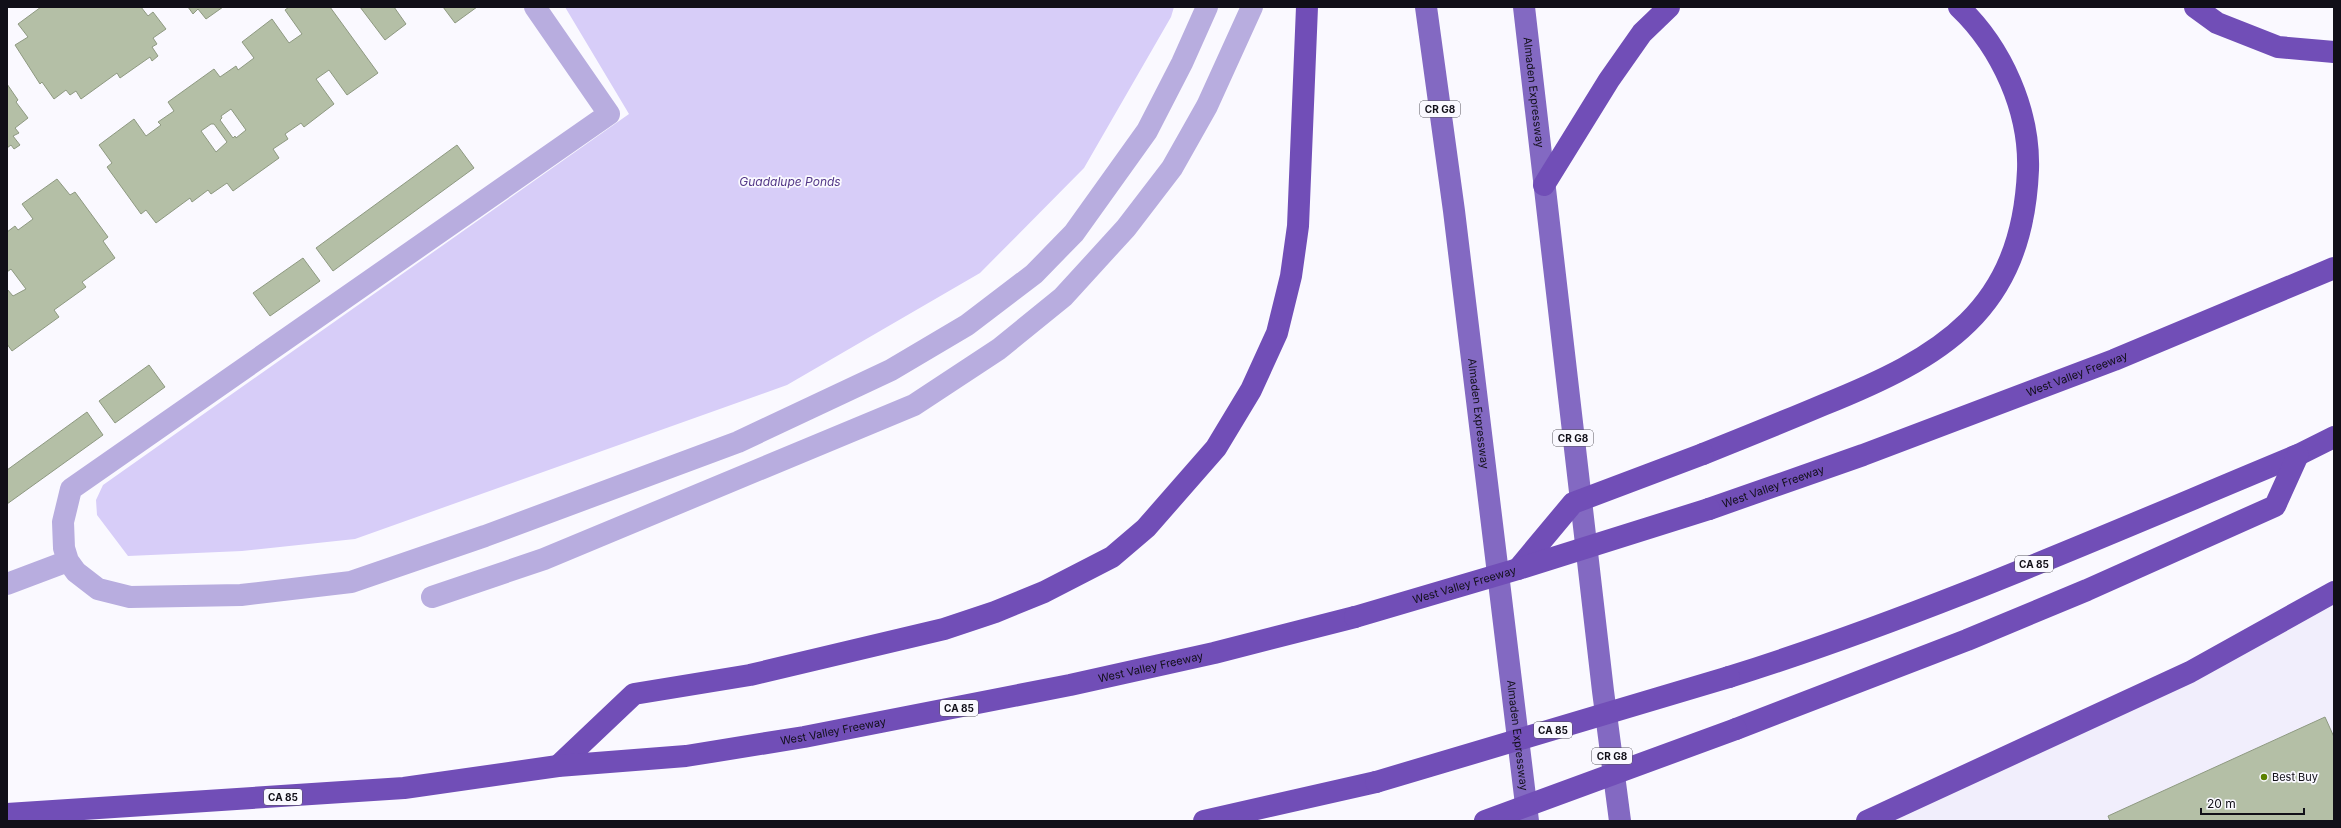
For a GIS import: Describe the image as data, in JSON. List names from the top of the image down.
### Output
{
  "streets": {
    "highway": ["West Valley Freeway", "CA 85"],
    "main road": ["Almaden Expressway", "CR G8"]
  },
  "crossings": [
    ["West Valley Freeway", "CA 85"]
  ],
  "water": ["Guadalupe Ponds"],
  "places": ["Best Buy"],
  "scale_bar": "20 m"
}
